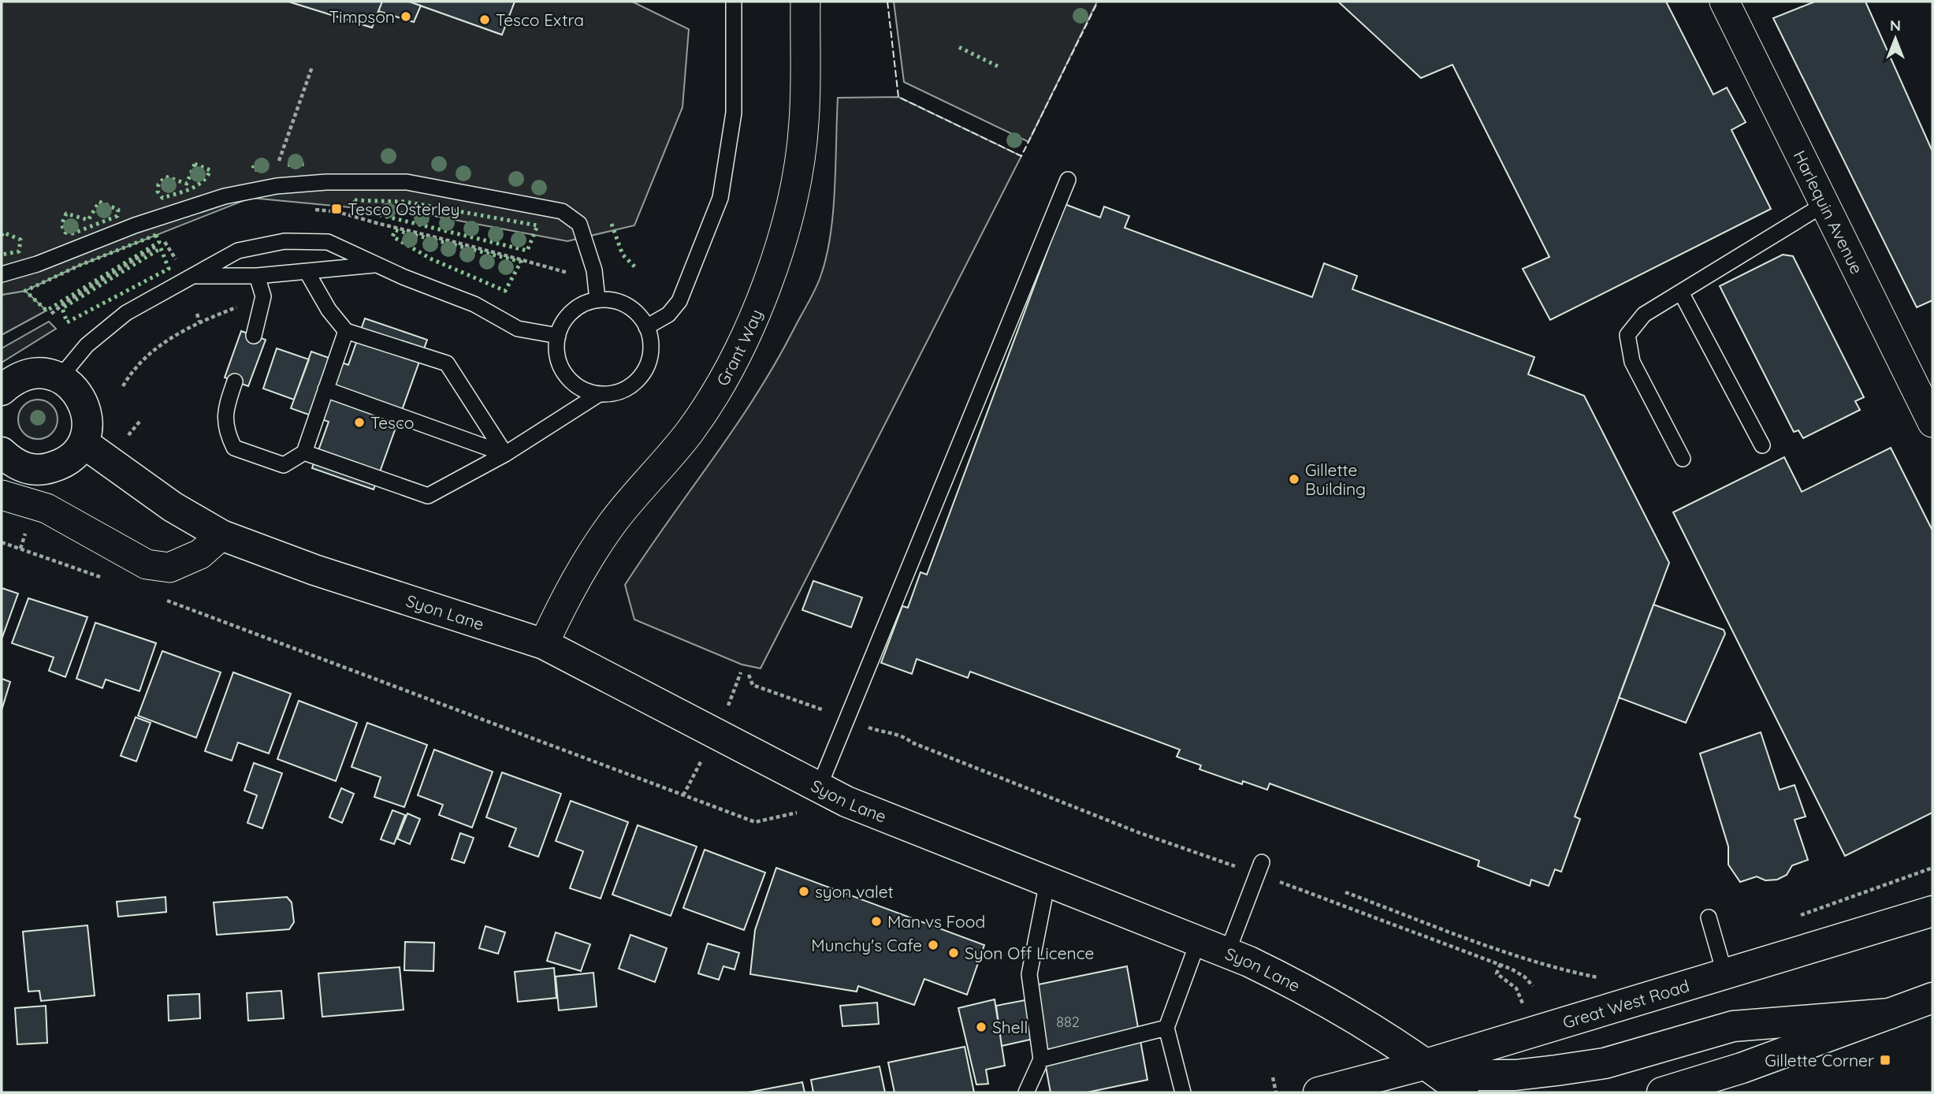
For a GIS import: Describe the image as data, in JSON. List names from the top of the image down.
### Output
{
  "streets": {
    "main road": ["Syon Lane", "Great West Road"],
    "street": ["Harlequin Avenue", "Grant Way"]
  },
  "crossings": [
    ["Grant Way", "Syon Lane"],
    ["Syon Lane", "Great West Road"]
  ],
  "places": {
    "other": [
      "Timpson",
      "Tesco Extra",
      "Tesco",
      "Gillette Building",
      "syon valet",
      "Man vs Food",
      "Munchy's Cafe",
      "Syon Off Licence",
      "Shell"
    ],
    "transit": ["Tesco Osterley", "Gillette Corner"]
  },
  "house_numbers": ["882"],
  "north": "top"
}
